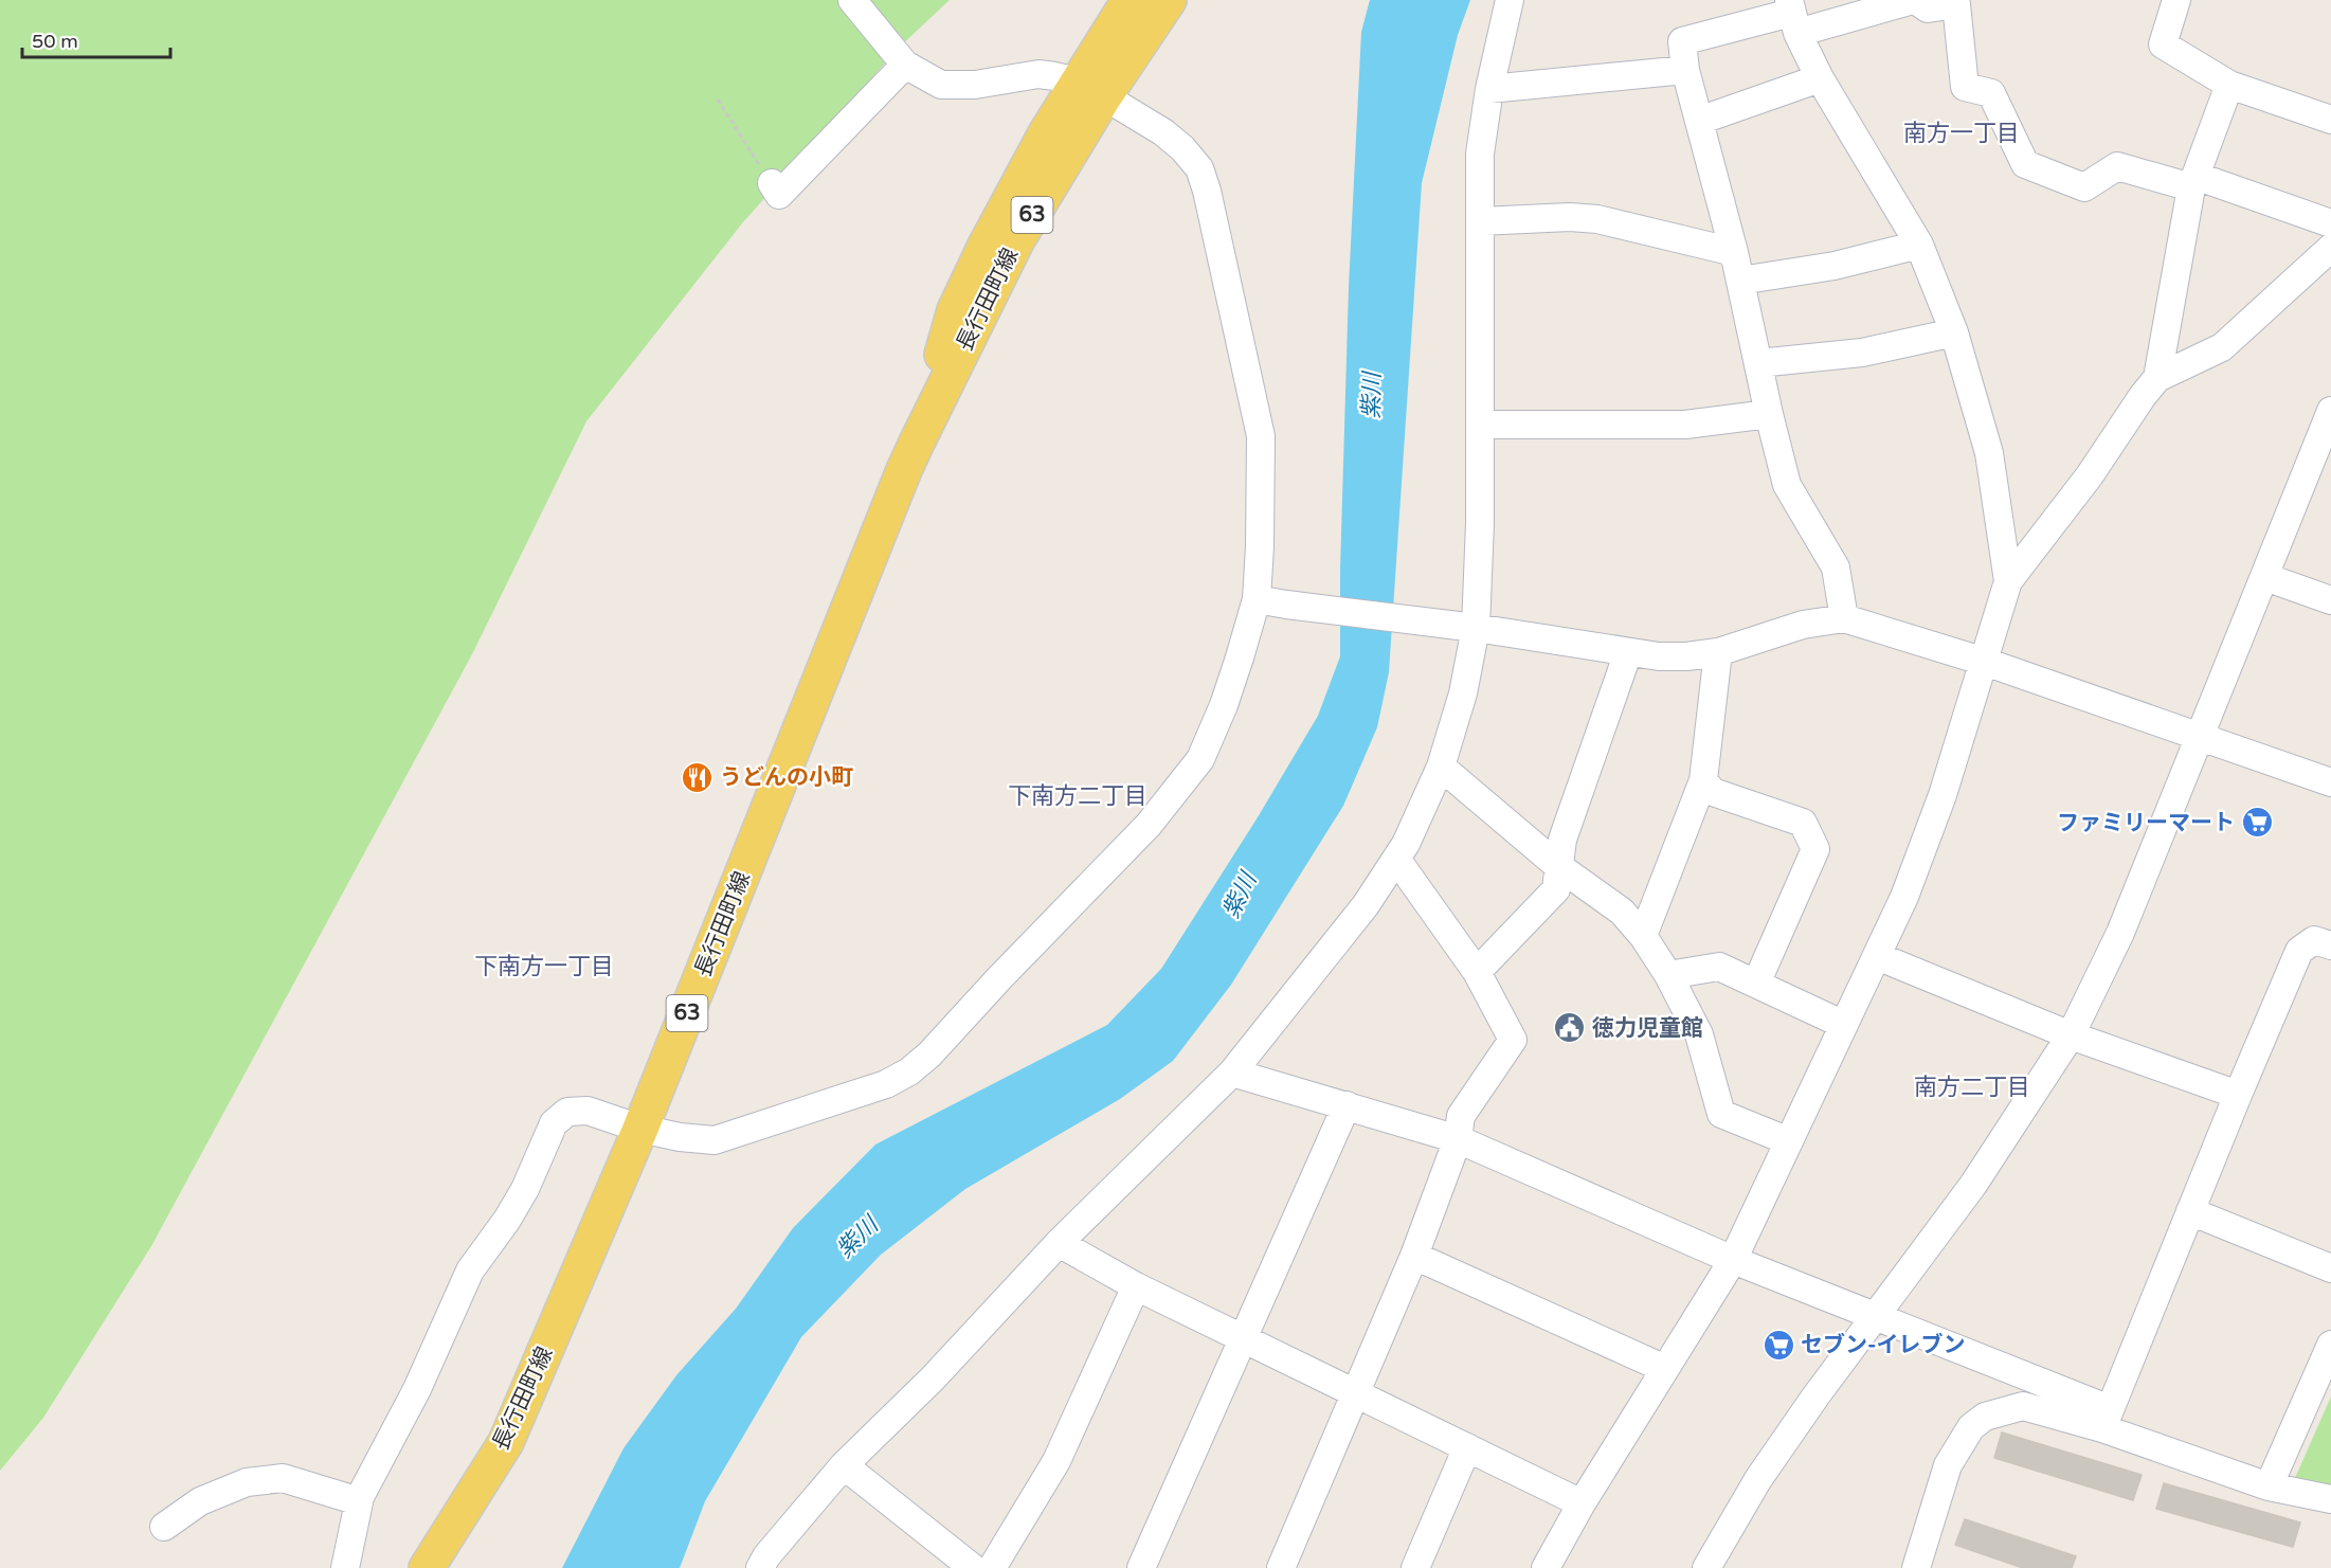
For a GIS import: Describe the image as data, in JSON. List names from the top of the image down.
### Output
{
  "streets": {
    "main road": ["63", "長行田町線"]
  },
  "districts": [
    "南方一丁目",
    "下南方二丁目",
    "下南方一丁目",
    "南方二丁目"
  ],
  "water": ["紫川"],
  "places": {
    "restaurant": ["うどんの小町"],
    "supermarket": ["ファミリーマート", "セブン-イレブン"],
    "public building": ["徳力児童館"]
  },
  "scale_bar": "50 m"
}
